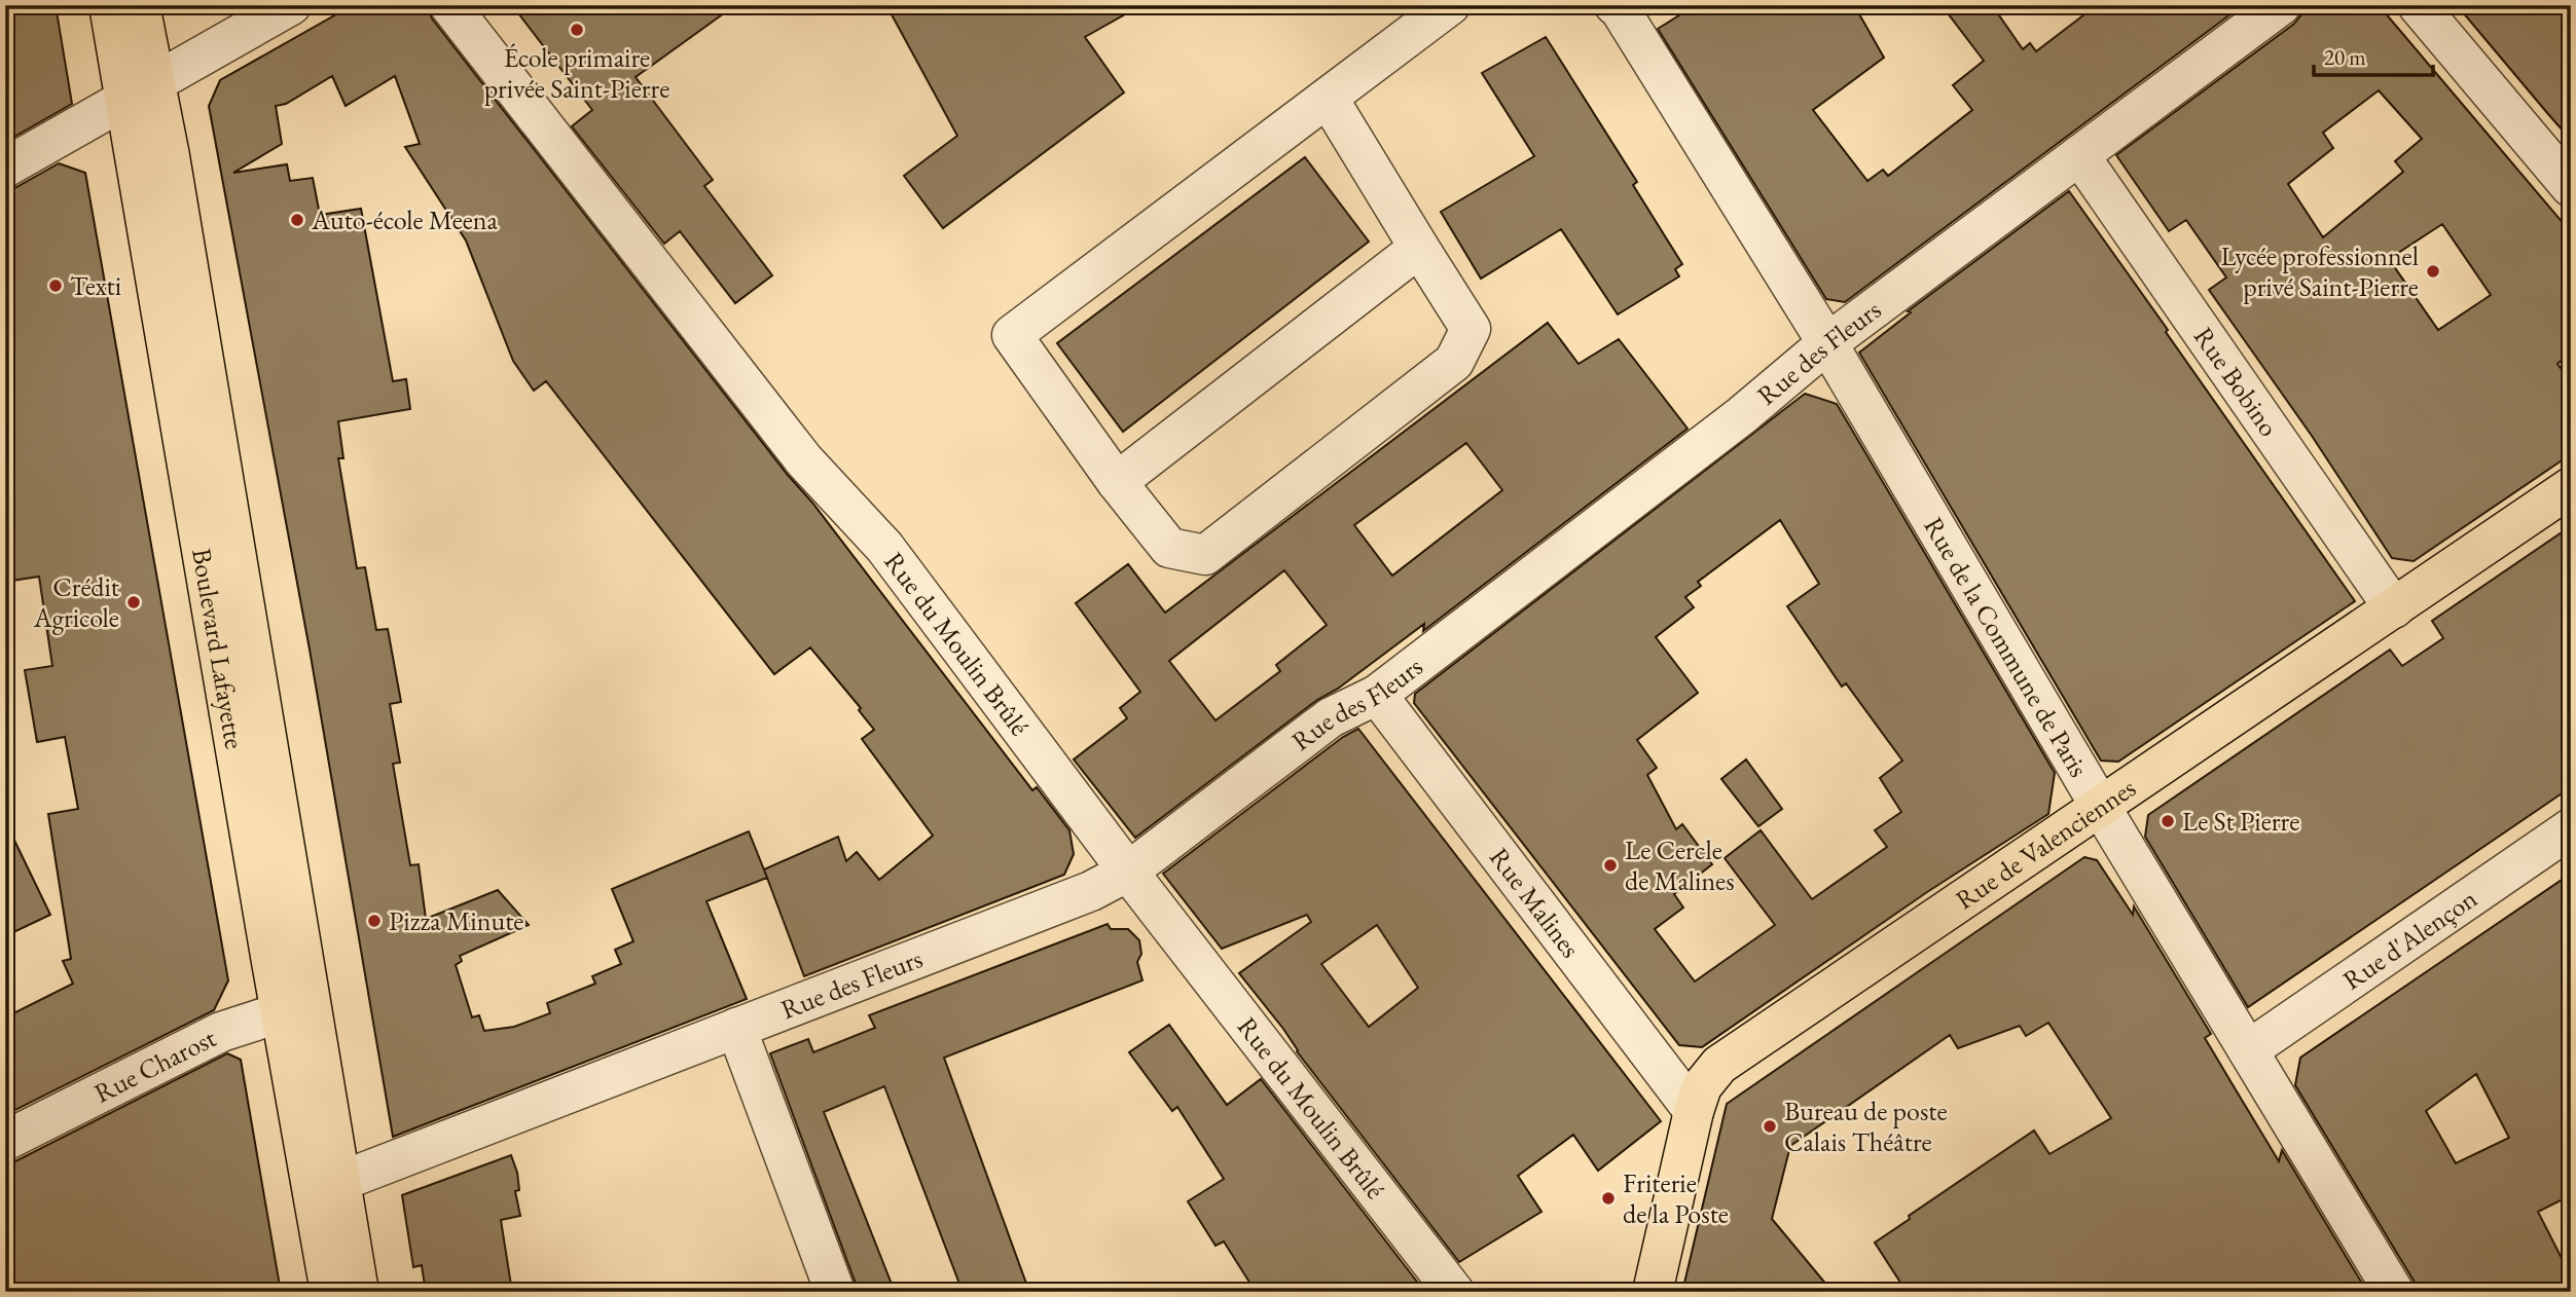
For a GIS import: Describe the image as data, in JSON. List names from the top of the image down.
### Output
{
  "streets": {
    "main road": ["Boulevard Lafayette", "Rue de Valenciennes"],
    "street": [
      "Rue des Fleurs",
      "Rue Bobino",
      "Rue du Moulin Brûlé",
      "Rue de la Commune de Paris",
      "Rue Malines",
      "Rue d'Alençon",
      "Rue Charost"
    ]
  },
  "crossings": [
    ["Rue des Fleurs", "Rue Bobino"],
    ["Rue des Fleurs", "Rue du Moulin Brûlé"],
    ["Rue des Fleurs", "Rue de la Commune de Paris"],
    ["Rue des Fleurs", "Boulevard Lafayette"],
    ["Rue des Fleurs", "Rue Malines"],
    ["Rue Bobino", "Rue de Valenciennes"],
    ["Rue de la Commune de Paris", "Rue de Valenciennes"],
    ["Rue de la Commune de Paris", "Rue d'Alençon"],
    ["Boulevard Lafayette", "Rue Charost"],
    ["Rue de Valenciennes", "Rue Malines"]
  ],
  "places": [
    "École primaire privée Saint-Pierre",
    "Auto-école Meena",
    "Lycée professionnel privé Saint-Pierre",
    "Texti",
    "Crédit Agricole",
    "Le St Pierre",
    "Le Cercle de Malines",
    "Pizza Minute",
    "Bureau de poste Calais Théâtre",
    "Friterie de la Poste"
  ],
  "scale_bar": "20 m"
}
